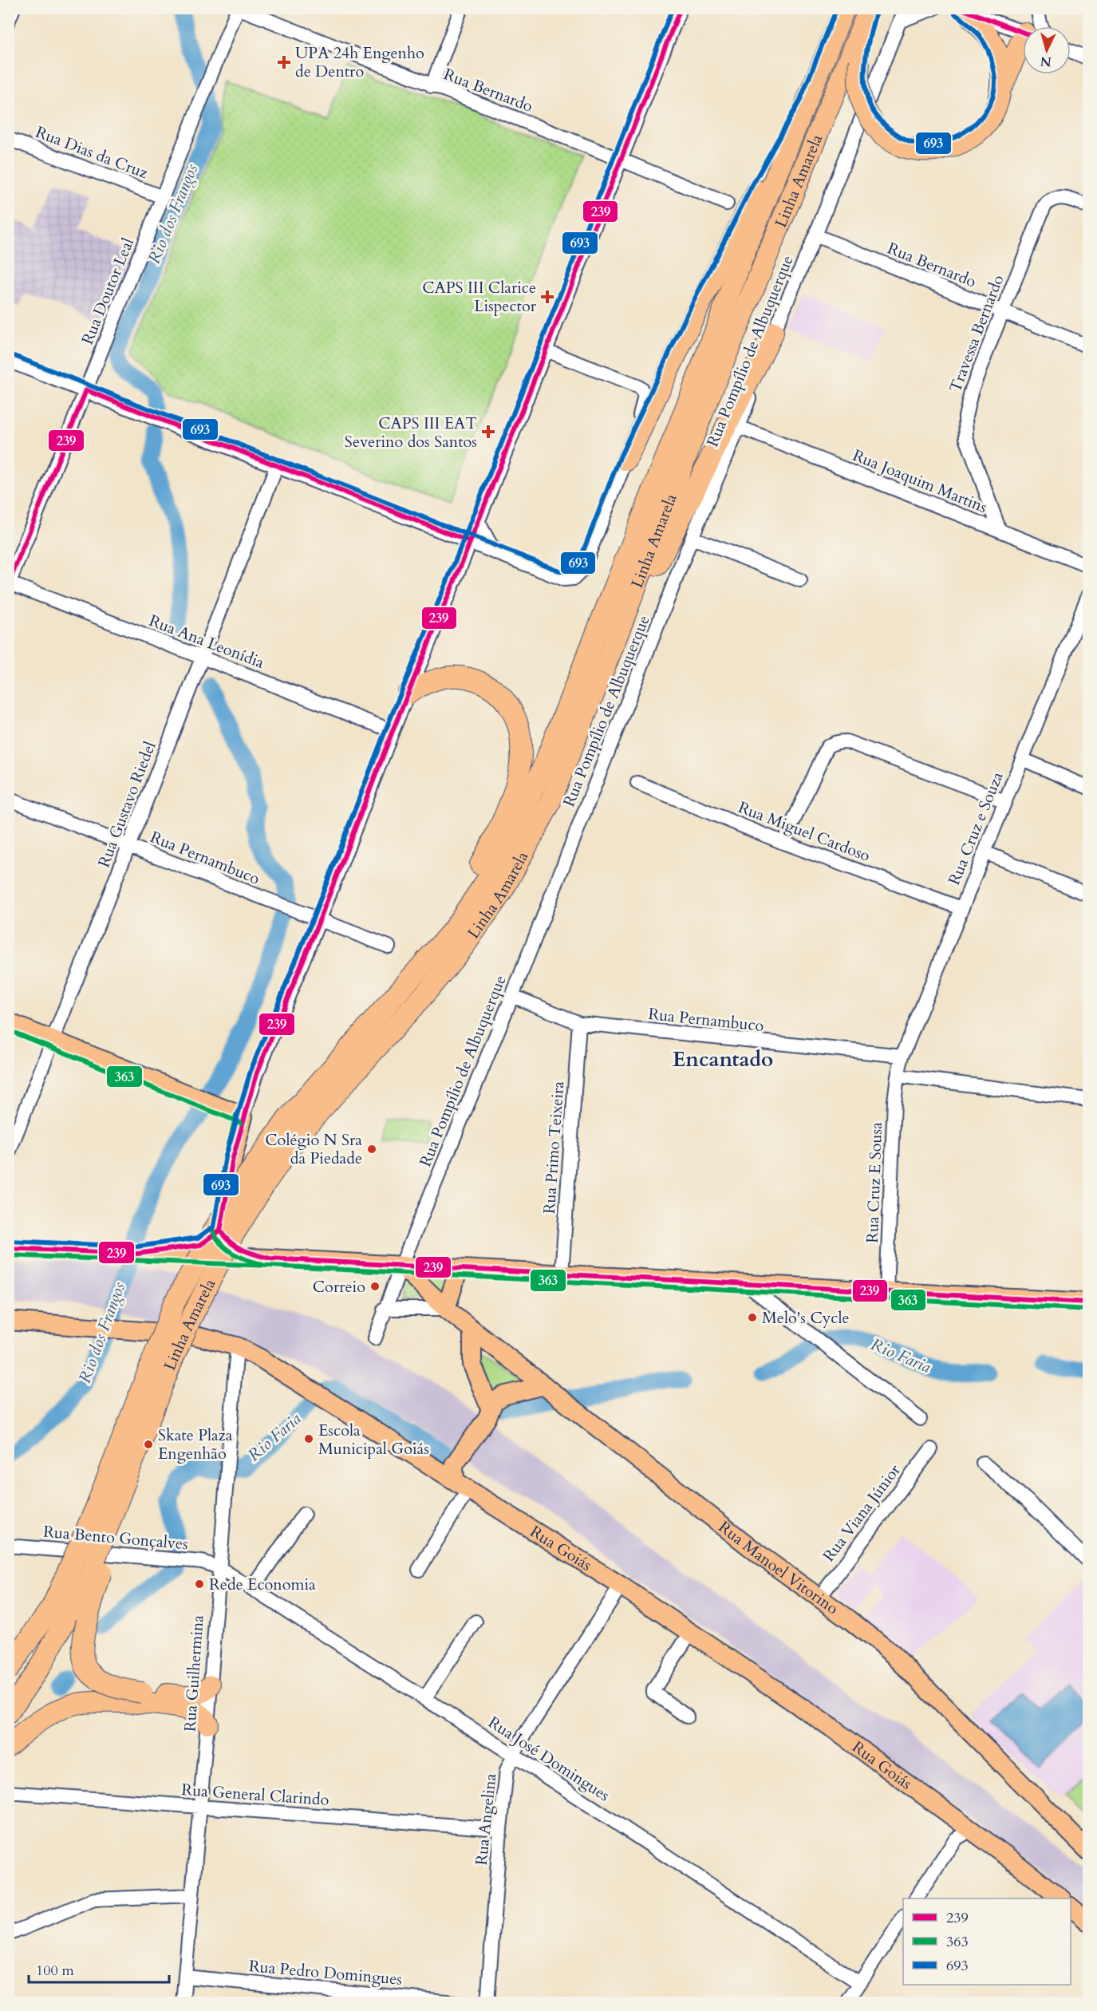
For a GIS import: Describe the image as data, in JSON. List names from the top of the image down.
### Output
{
  "streets": {
    "highway": ["Linha Amarela"],
    "main road": ["Rua Goiás", "Rua Manoel Vitorino"],
    "street": [
      "Rua Bernardo",
      "Rua Dias da Cruz",
      "Rua Doutor Leal",
      "Travessa Bernardo",
      "Rua Pompílio de Albuquerque",
      "Rua Joaquim Martins",
      "Rua Ana Leonídia",
      "Rua Gustavo Riedel",
      "Rua Cruz e Souza",
      "Rua Miguel Cardoso",
      "Rua Pernambuco",
      "Rua Primo Teixeira",
      "Rua Cruz E Sousa",
      "Rua Viana Júnior",
      "Rua Bento Gonçalves",
      "Rua Guilhermina",
      "Rua José Domingues",
      "Rua General Clarindo",
      "Rua Angelina",
      "Rua Pedro Domingues"
    ]
  },
  "crossings": [
    ["Rua Bernardo", "Rua Doutor Leal"],
    ["Rua Bernardo", "Travessa Bernardo"],
    ["Rua Bernardo", "Rua Pompílio de Albuquerque"],
    ["Rua Dias da Cruz", "Rua Doutor Leal"],
    ["Rua Doutor Leal", "Rua Ana Leonídia"],
    ["Travessa Bernardo", "Rua Joaquim Martins"],
    ["Rua Pompílio de Albuquerque", "Rua Joaquim Martins"],
    ["Rua Pompílio de Albuquerque", "Rua Pernambuco"],
    ["Rua Pompílio de Albuquerque", "Rua Manoel Vitorino"],
    ["Rua Ana Leonídia", "Rua Gustavo Riedel"],
    ["Rua Gustavo Riedel", "Rua Pernambuco"],
    ["Rua Cruz e Souza", "Rua Miguel Cardoso"],
    ["Rua Cruz e Souza", "Rua Pernambuco"],
    ["Rua Cruz e Souza", "Rua Cruz E Sousa"],
    ["Rua Pernambuco", "Rua Primo Teixeira"],
    ["Rua Viana Júnior", "Rua Manoel Vitorino"],
    ["Rua Bento Gonçalves", "Rua Guilhermina"],
    ["Rua Bento Gonçalves", "Rua José Domingues"],
    ["Rua Goiás", "Rua Guilhermina"],
    ["Rua Goiás", "Rua Angelina"],
    ["Rua Guilhermina", "Rua José Domingues"],
    ["Rua Guilhermina", "Rua General Clarindo"],
    ["Rua Guilhermina", "Rua Pedro Domingues"],
    ["Rua José Domingues", "Rua Angelina"],
    ["Rua General Clarindo", "Rua Angelina"]
  ],
  "districts": ["Encantado"],
  "water": ["Rio dos Frangos", "Rio Faria"],
  "places": {
    "health": ["UPA 24h Engenho de Dentro", "CAPS III Clarice Lispector", "CAPS III EAT Severino dos Santos"],
    "other": [
      "Colégio N Sra da Piedade",
      "Correio",
      "Melo's Cycle",
      "Escola Municipal Goiás",
      "Skate Plaza Engenhão",
      "Rede Economia"
    ]
  },
  "lines": ["transit line 239", "transit line 693", "transit line 363"],
  "legend": ["239", "363", "693"],
  "scale_bar": "100 m",
  "north": "bottom"
}
